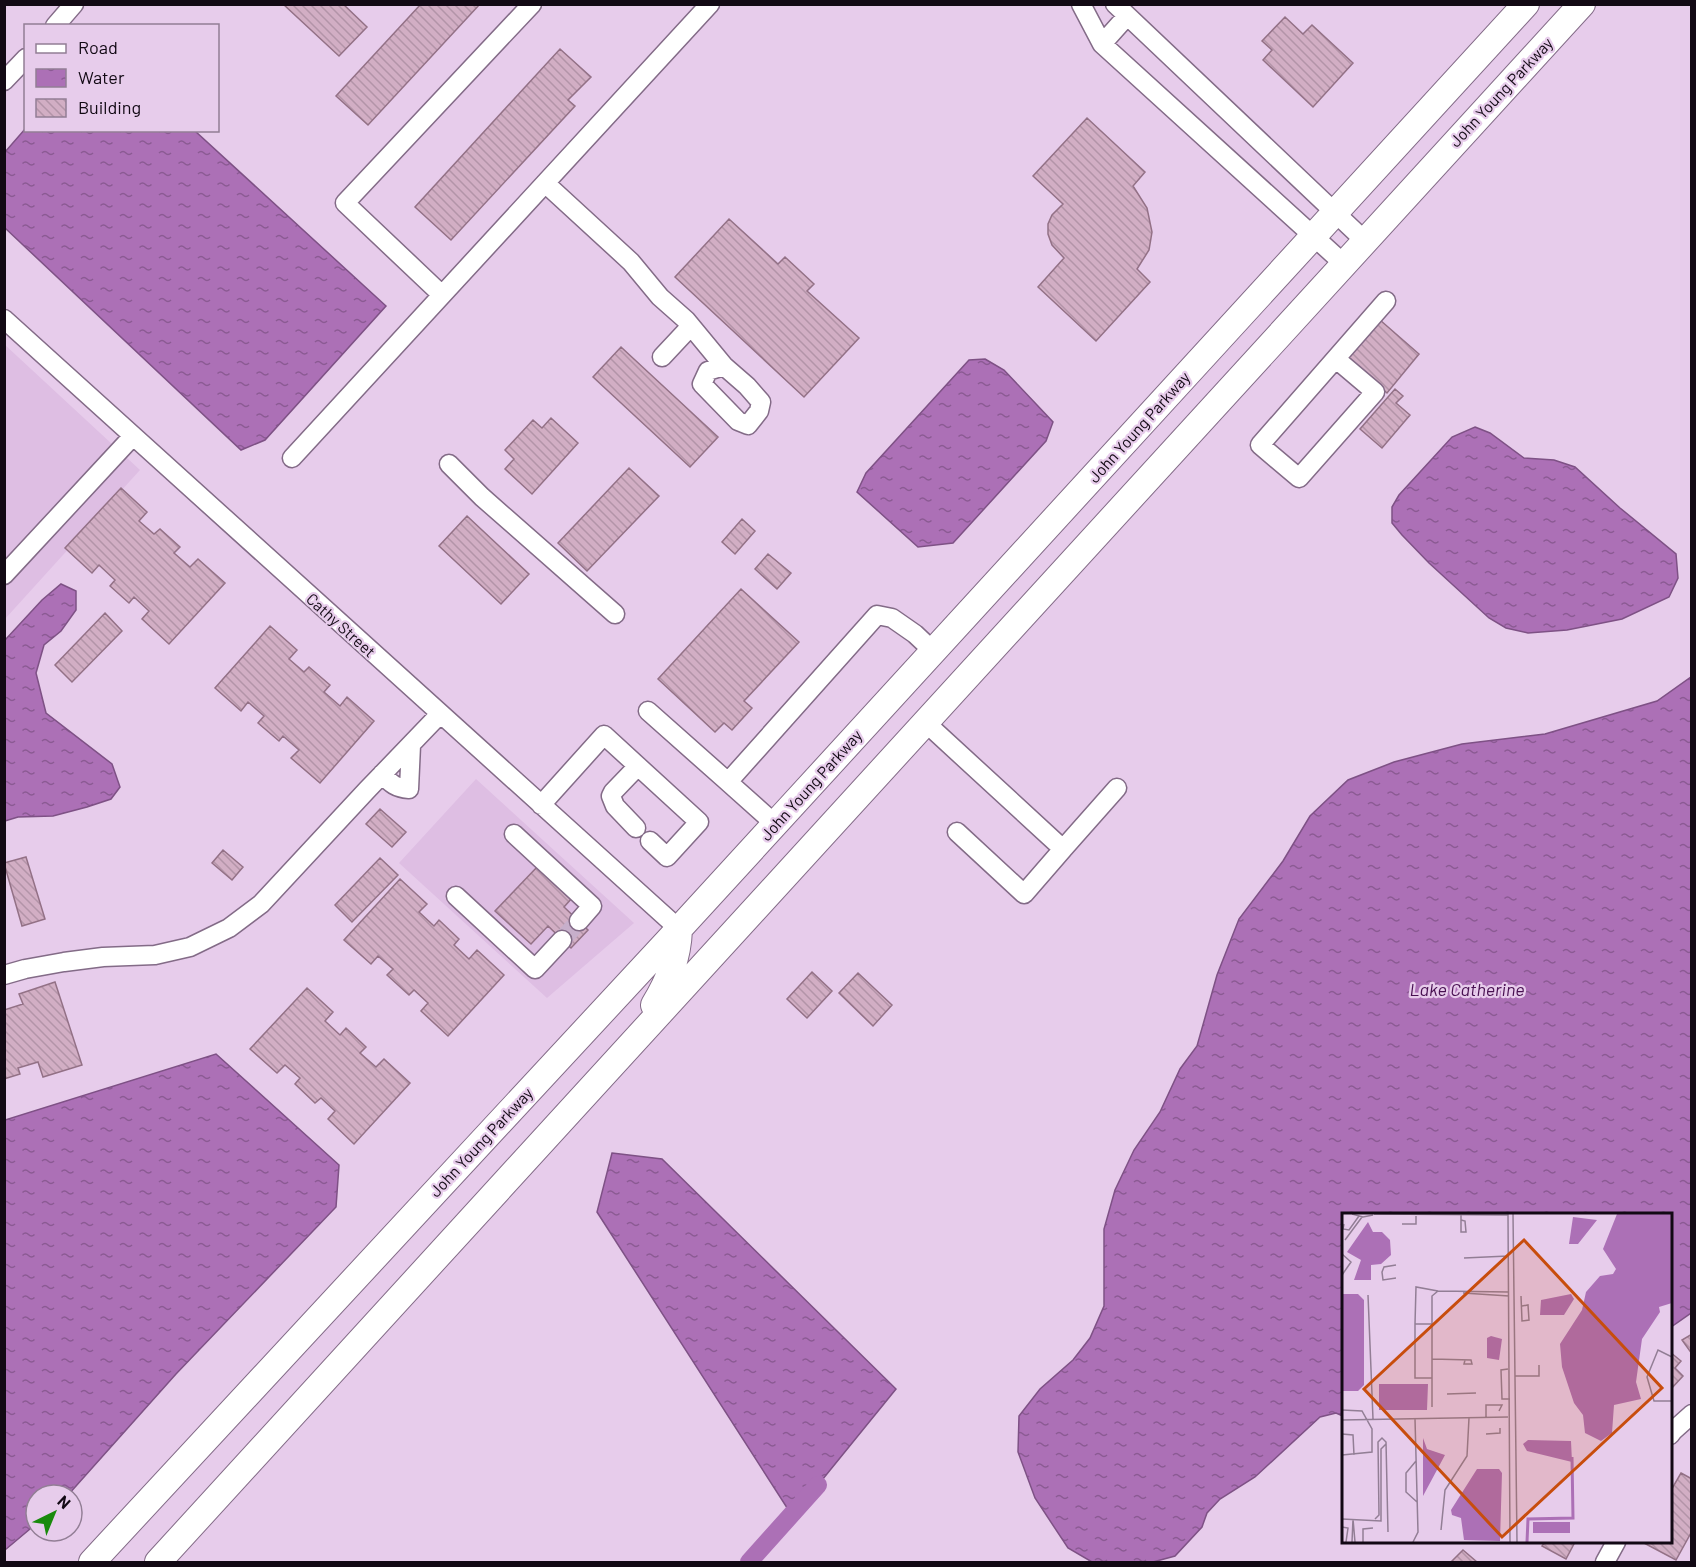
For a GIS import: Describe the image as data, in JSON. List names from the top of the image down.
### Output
{
  "streets": {
    "highway": ["John Young Parkway"],
    "street": ["Cathy Street"]
  },
  "crossings": [
    ["John Young Parkway", "Cathy Street"]
  ],
  "water": ["Lake Catherine"],
  "legend": ["Road", "Water", "Building"],
  "north": "top right"
}
